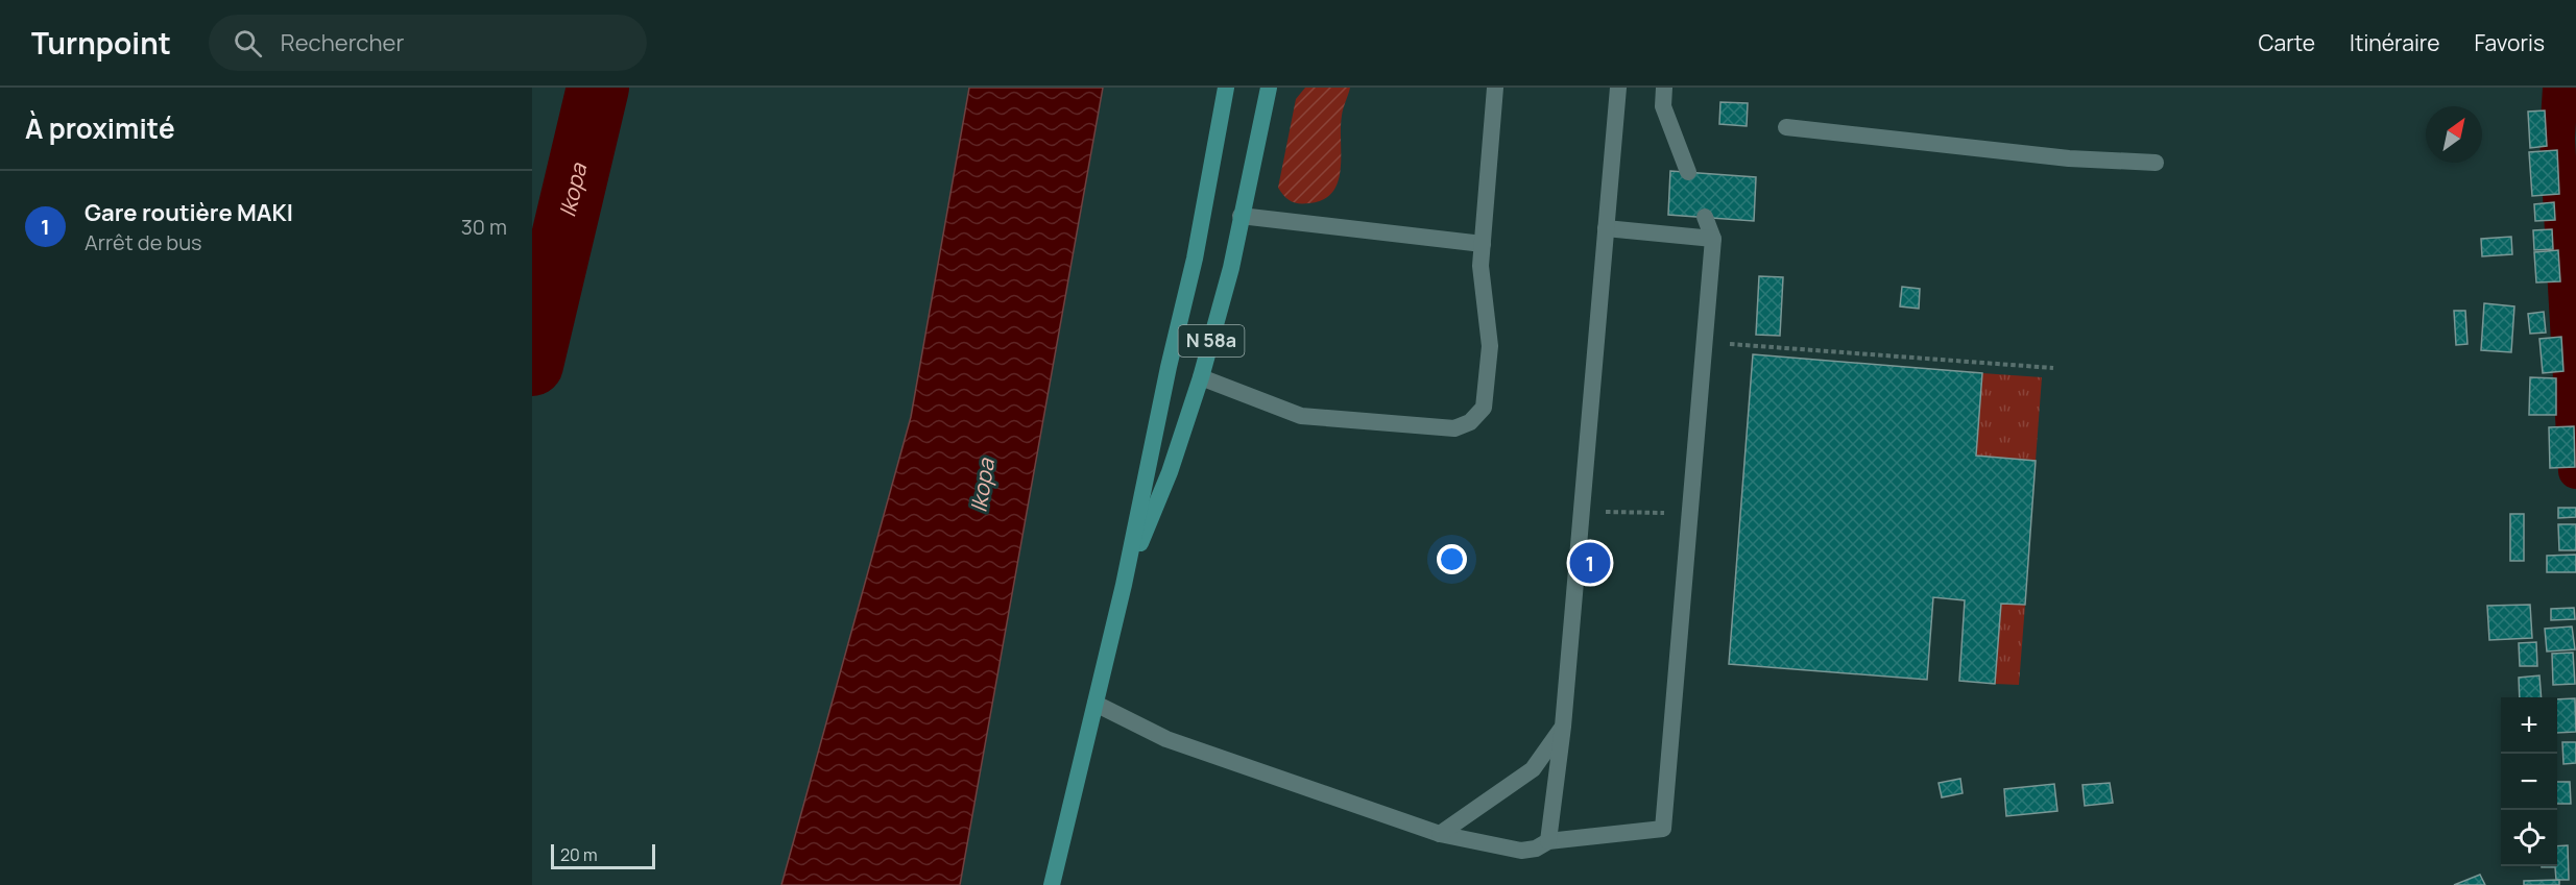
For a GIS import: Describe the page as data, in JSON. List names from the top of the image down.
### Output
{
  "streets": {
    "main road": ["N 58a"]
  },
  "water": ["Ikopa"],
  "scale_bar": "20 m",
  "north": "top right",
  "page": {
    "header": "Turnpoint",
    "search": "Rechercher",
    "nav": ["Carte", "Itinéraire", "Favoris"],
    "heading": "À proximité",
    "list": [
      {
        "mark": "1",
        "name": "Gare routière MAKI",
        "note": "Arrêt de bus",
        "value": "30 m"
      }
    ],
    "pins": "1",
    "map_buttons": ["+", "−"],
    "scale": "20 m"
  }
}
